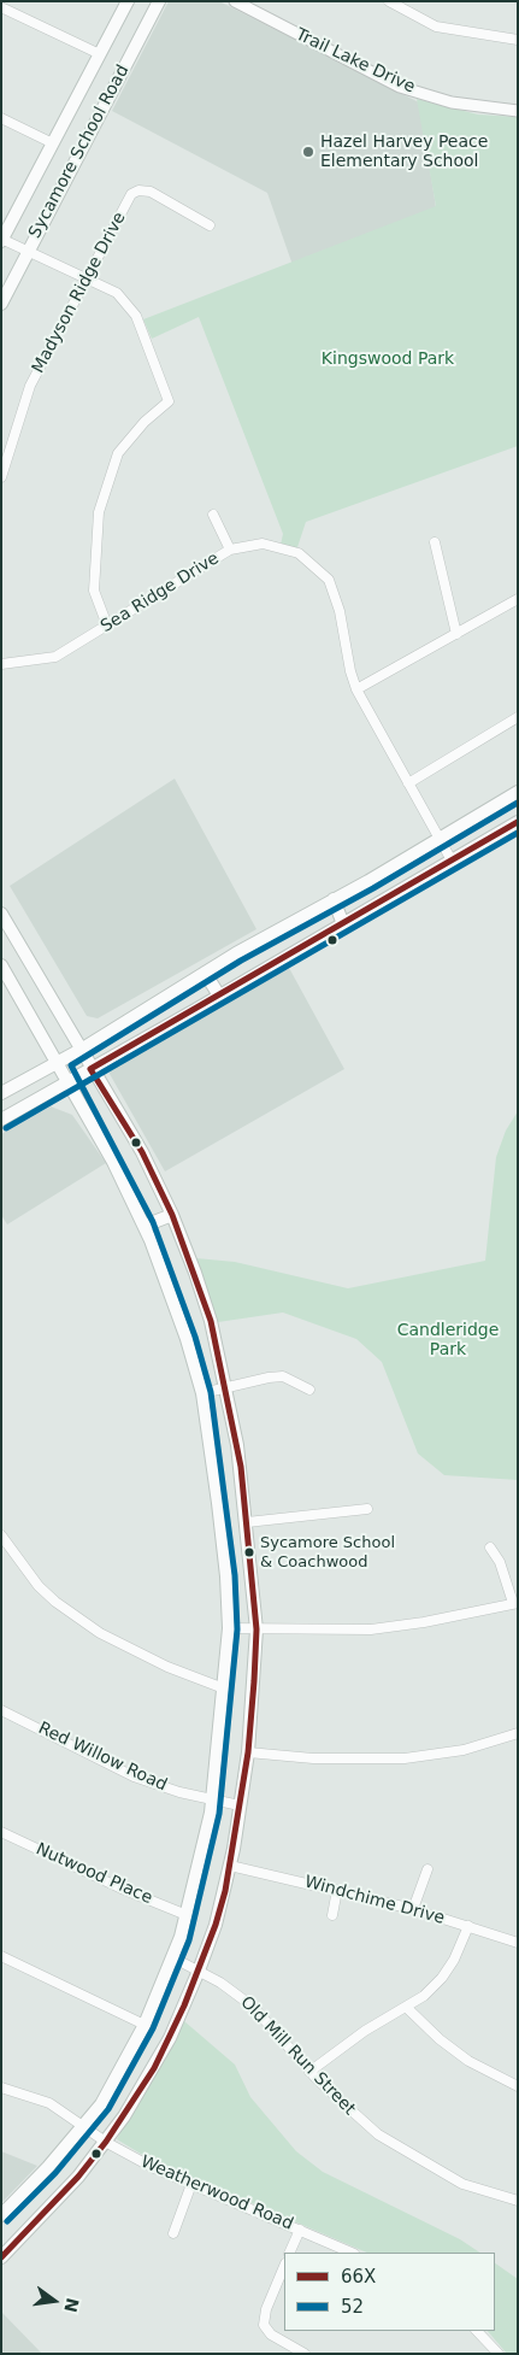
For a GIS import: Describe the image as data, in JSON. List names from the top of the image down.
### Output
{
  "streets": {
    "main road": ["Sycamore School Road"],
    "street": [
      "Trail Lake Drive",
      "Madyson Ridge Drive",
      "Sea Ridge Drive",
      "Red Willow Road",
      "Nutwood Place",
      "Windchime Drive",
      "Old Mill Run Street",
      "Weatherwood Road"
    ]
  },
  "parks": ["Kingswood Park", "Candleridge Park"],
  "places": ["Hazel Harvey Peace Elementary School", "Sycamore School & Coachwood"],
  "lines": ["transit line 52", "transit line 66X"],
  "legend": ["66X", "52"],
  "north": "right"
}
